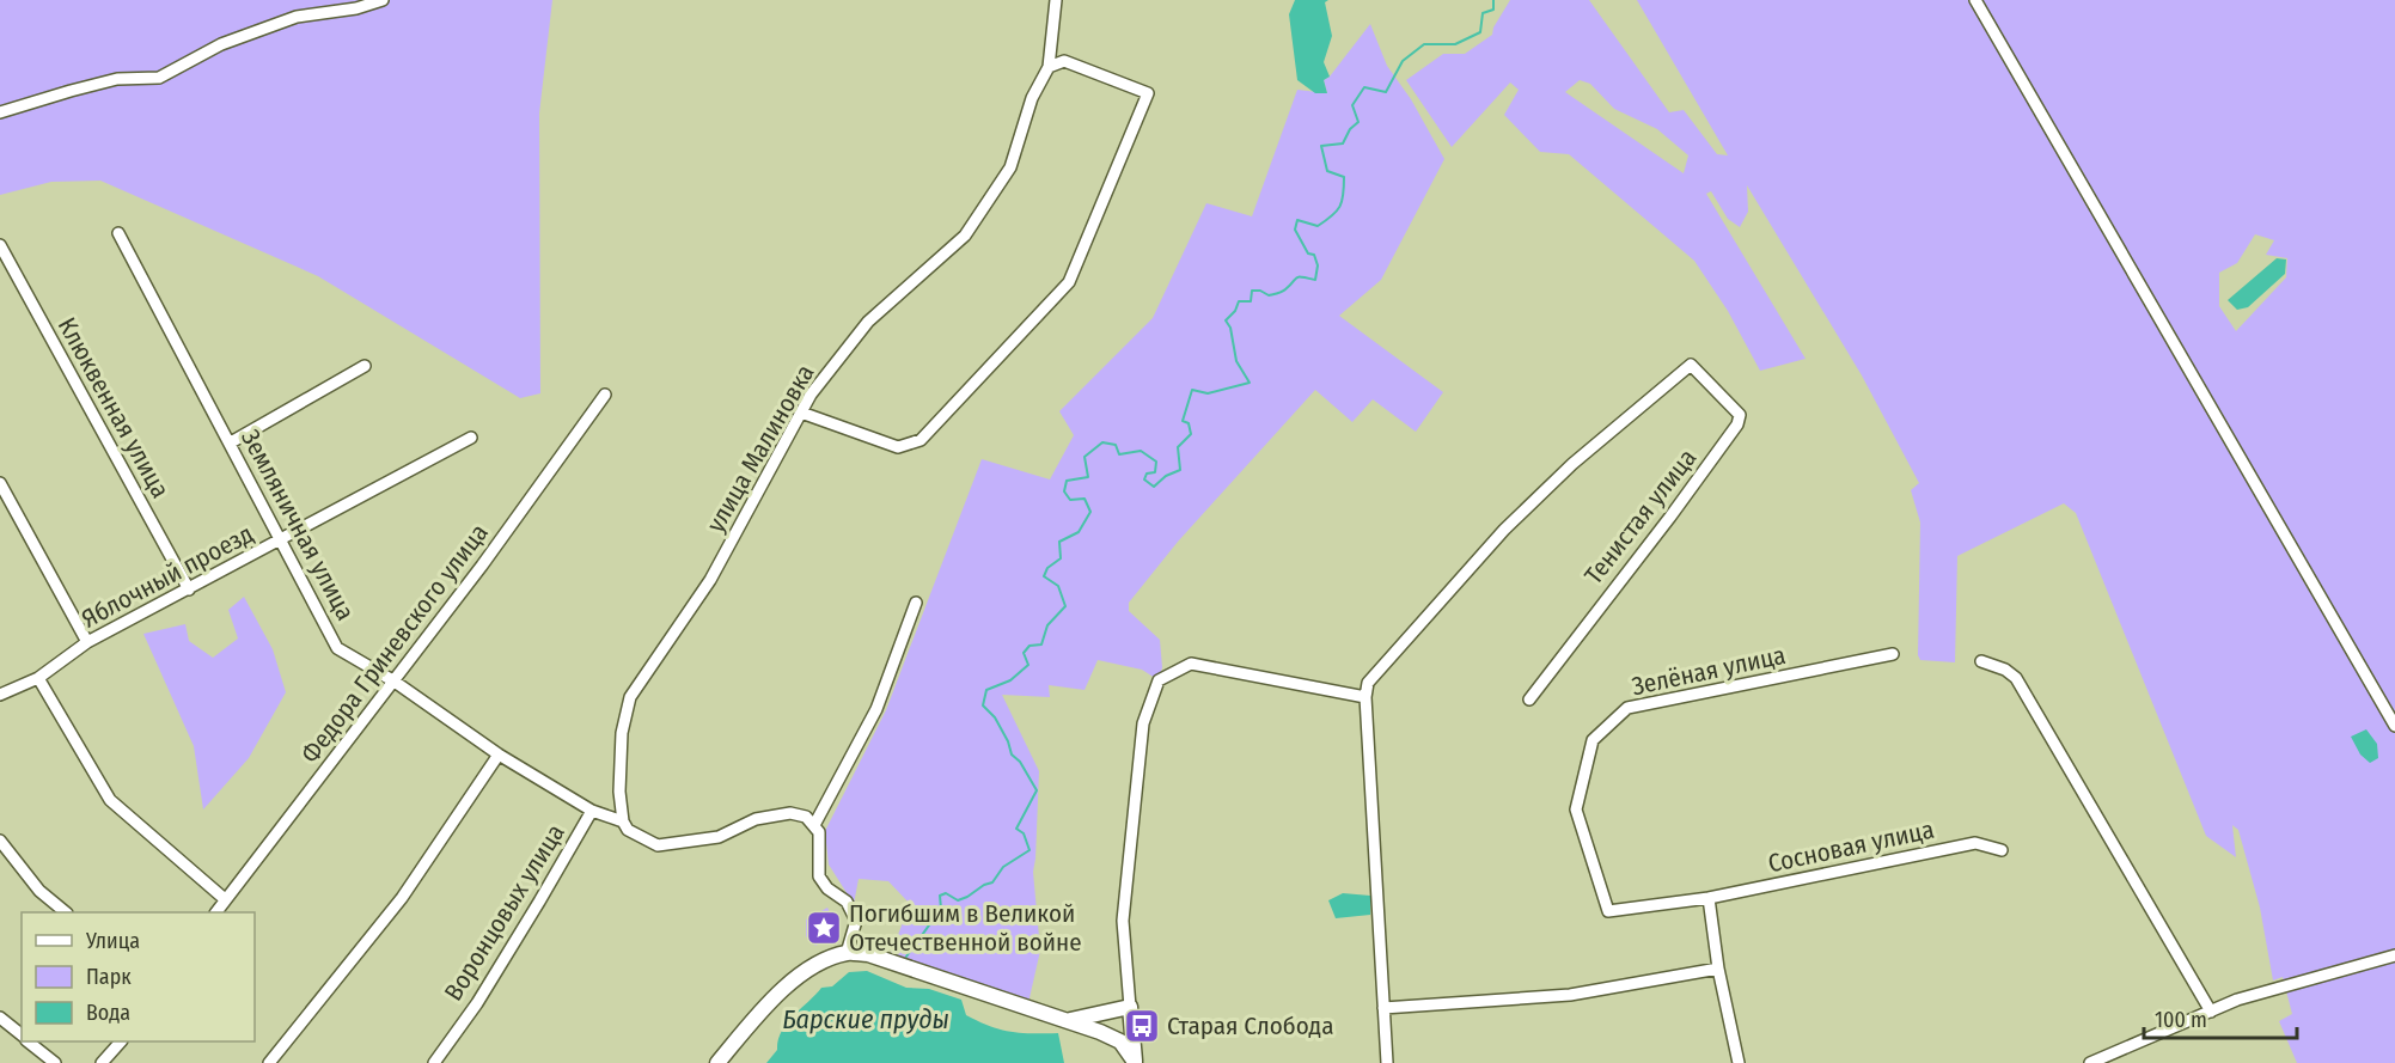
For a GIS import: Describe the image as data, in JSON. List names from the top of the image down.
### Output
{
  "streets": {
    "street": [
      "Клюквенная улица",
      "улица Малиновка",
      "Тенистая улица",
      "Земляничная улица",
      "Яблочный проезд",
      "Федора Гриневского улица",
      "Зелёная улица",
      "Сосновая улица",
      "Воронцовых улица"
    ]
  },
  "crossings": [
    ["Клюквенная улица", "Яблочный проезд"],
    ["улица Малиновка", "Воронцовых улица"],
    ["Земляничная улица", "Яблочный проезд"],
    ["Земляничная улица", "Федора Гриневского улица"],
    ["Земляничная улица", "Воронцовых улица"],
    ["Зелёная улица", "Сосновая улица"]
  ],
  "water": ["Барские пруды"],
  "places": {
    "place": ["Погибшим в Великой Отечественной войне"],
    "bus stop": ["Старая Слобода"]
  },
  "legend": ["Улица", "Парк", "Вода"],
  "scale_bar": "100 m"
}
